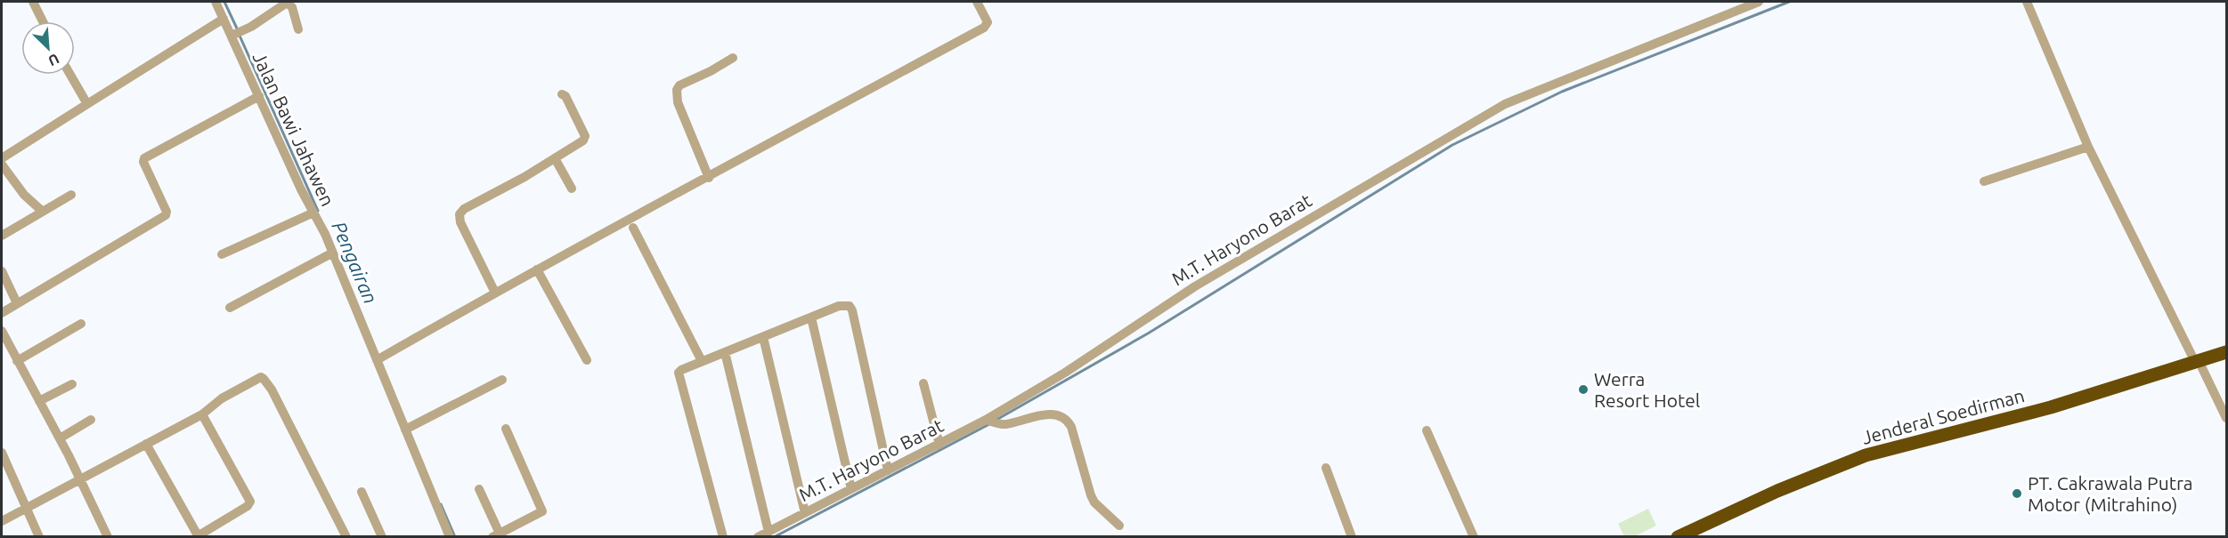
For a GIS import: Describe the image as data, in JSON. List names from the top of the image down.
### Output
{
  "streets": {
    "highway": ["Jenderal Soedirman"],
    "street": ["Jalan Bawi Jahawen", "M.T. Haryono Barat"]
  },
  "water": ["Pengairan"],
  "places": ["Werra Resort Hotel", "PT. Cakrawala Putra Motor (Mitrahino)"],
  "north": "bottom right"
}
